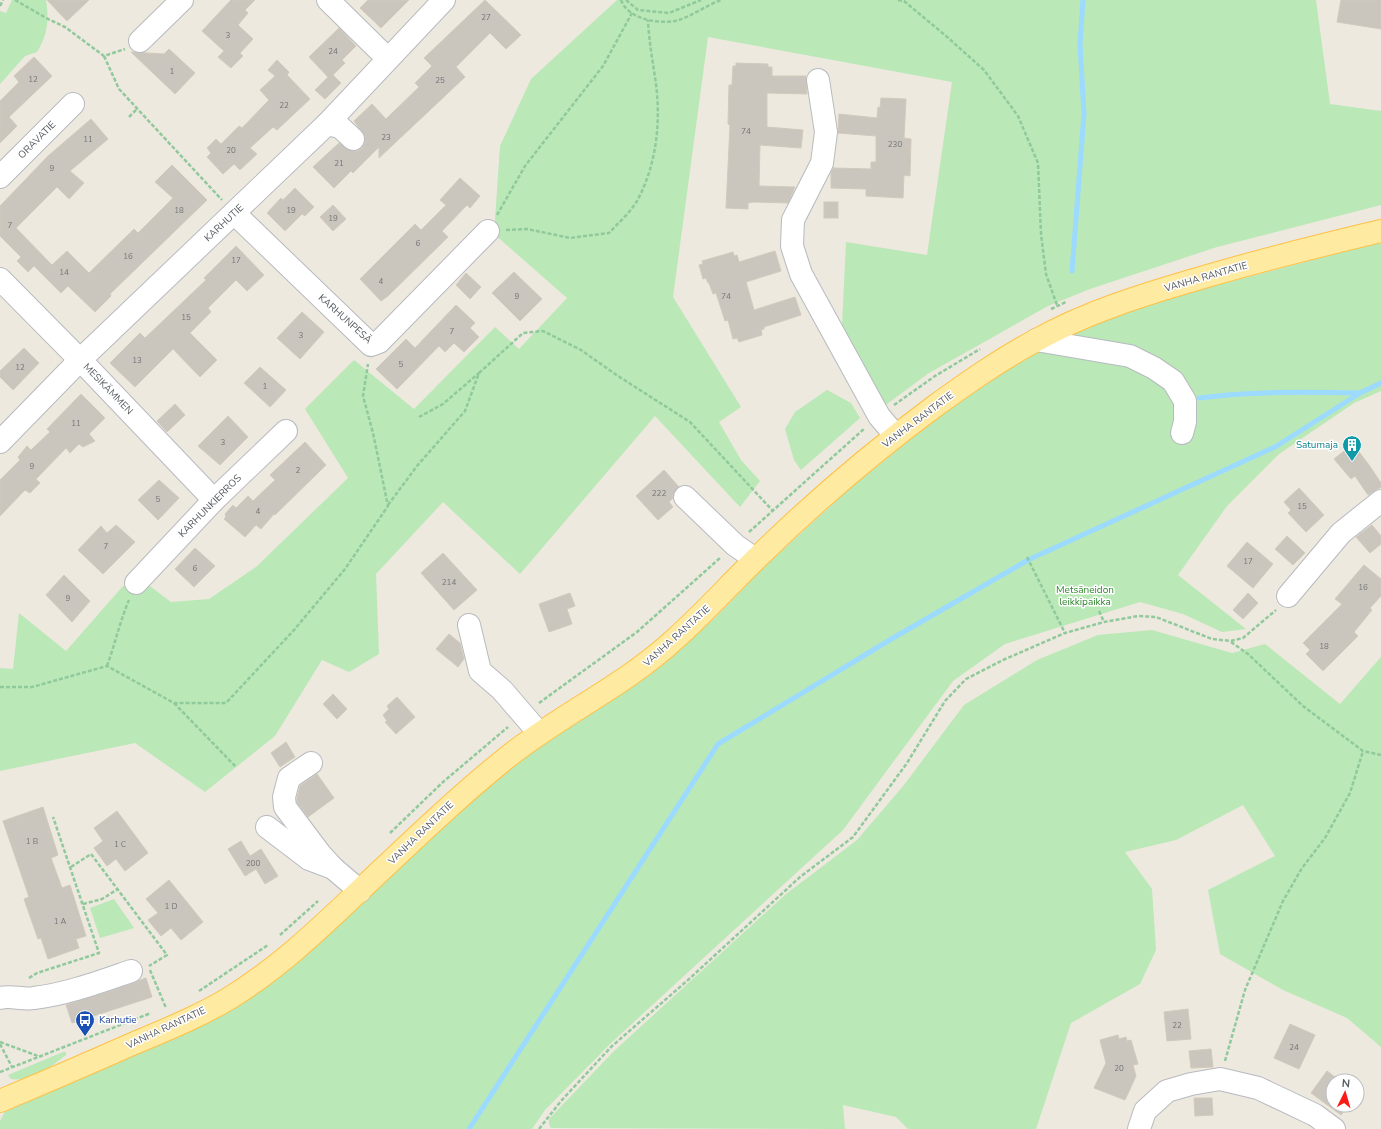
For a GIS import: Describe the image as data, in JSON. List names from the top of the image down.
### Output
{
  "streets": {
    "main road": ["VANHA RANTATIE"],
    "street": [
      "ORAVATIE",
      "KARHUTIE",
      "KARHUNPESÄ",
      "MESIKÄMMEN",
      "KARHUNKIERROS"
    ]
  },
  "crossings": [
    ["KARHUTIE", "KARHUNPESÄ"],
    ["KARHUTIE", "MESIKÄMMEN"],
    ["MESIKÄMMEN", "KARHUNKIERROS"]
  ],
  "parks": ["Metsäneidon leikkipaikka"],
  "places": {
    "building": ["Satumaja"],
    "bus stop": ["Karhutie"]
  },
  "house_numbers": [
    "27",
    "3",
    "24",
    "1",
    "12",
    "25",
    "22",
    "74",
    "23",
    "11",
    "230",
    "20",
    "21",
    "9",
    "18",
    "19",
    "19",
    "7",
    "6",
    "16",
    "17",
    "14",
    "4",
    "9",
    "74",
    "15",
    "7",
    "3",
    "13",
    "5",
    "12",
    "1",
    "11",
    "3",
    "9",
    "2",
    "222",
    "5",
    "15",
    "4",
    "7",
    "17",
    "6",
    "214",
    "16",
    "9",
    "18",
    "1 B",
    "1 C",
    "200",
    "1 D",
    "1 A",
    "22",
    "24",
    "20"
  ],
  "north": "top"
}
